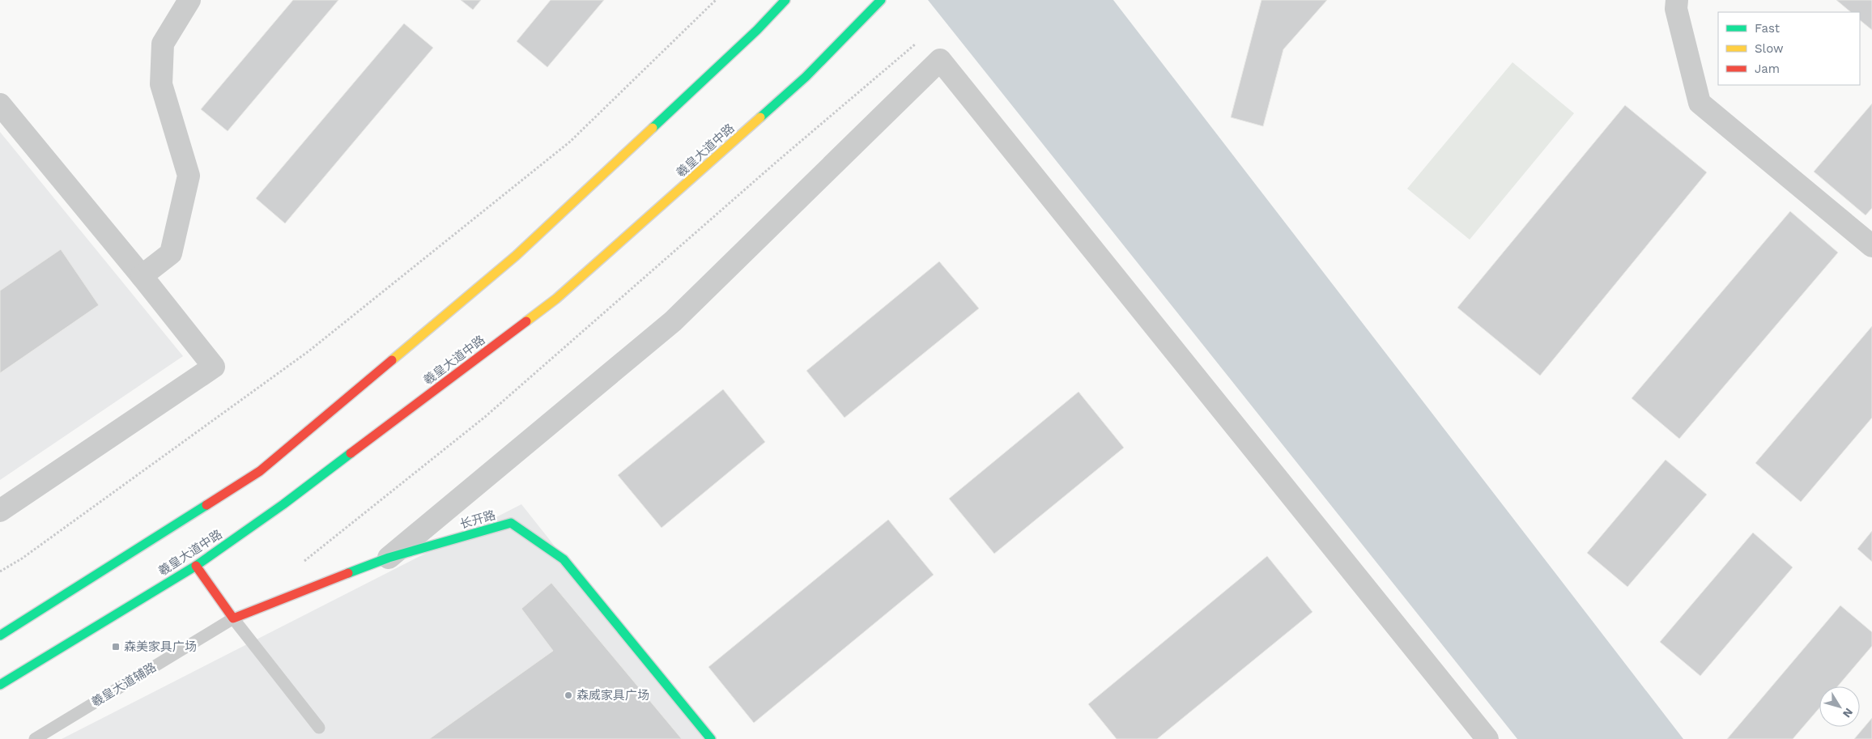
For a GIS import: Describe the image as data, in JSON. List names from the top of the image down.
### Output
{
  "streets": {
    "main road": ["羲皇大道中路", "长开路"],
    "lane": ["羲皇大道辅路"]
  },
  "crossings": [
    ["长开路", "羲皇大道辅路"]
  ],
  "places": {
    "transit": ["森美家具广场"],
    "other": ["森威家具广场"]
  },
  "legend": ["Fast", "Slow", "Jam"],
  "north": "bottom right"
}
